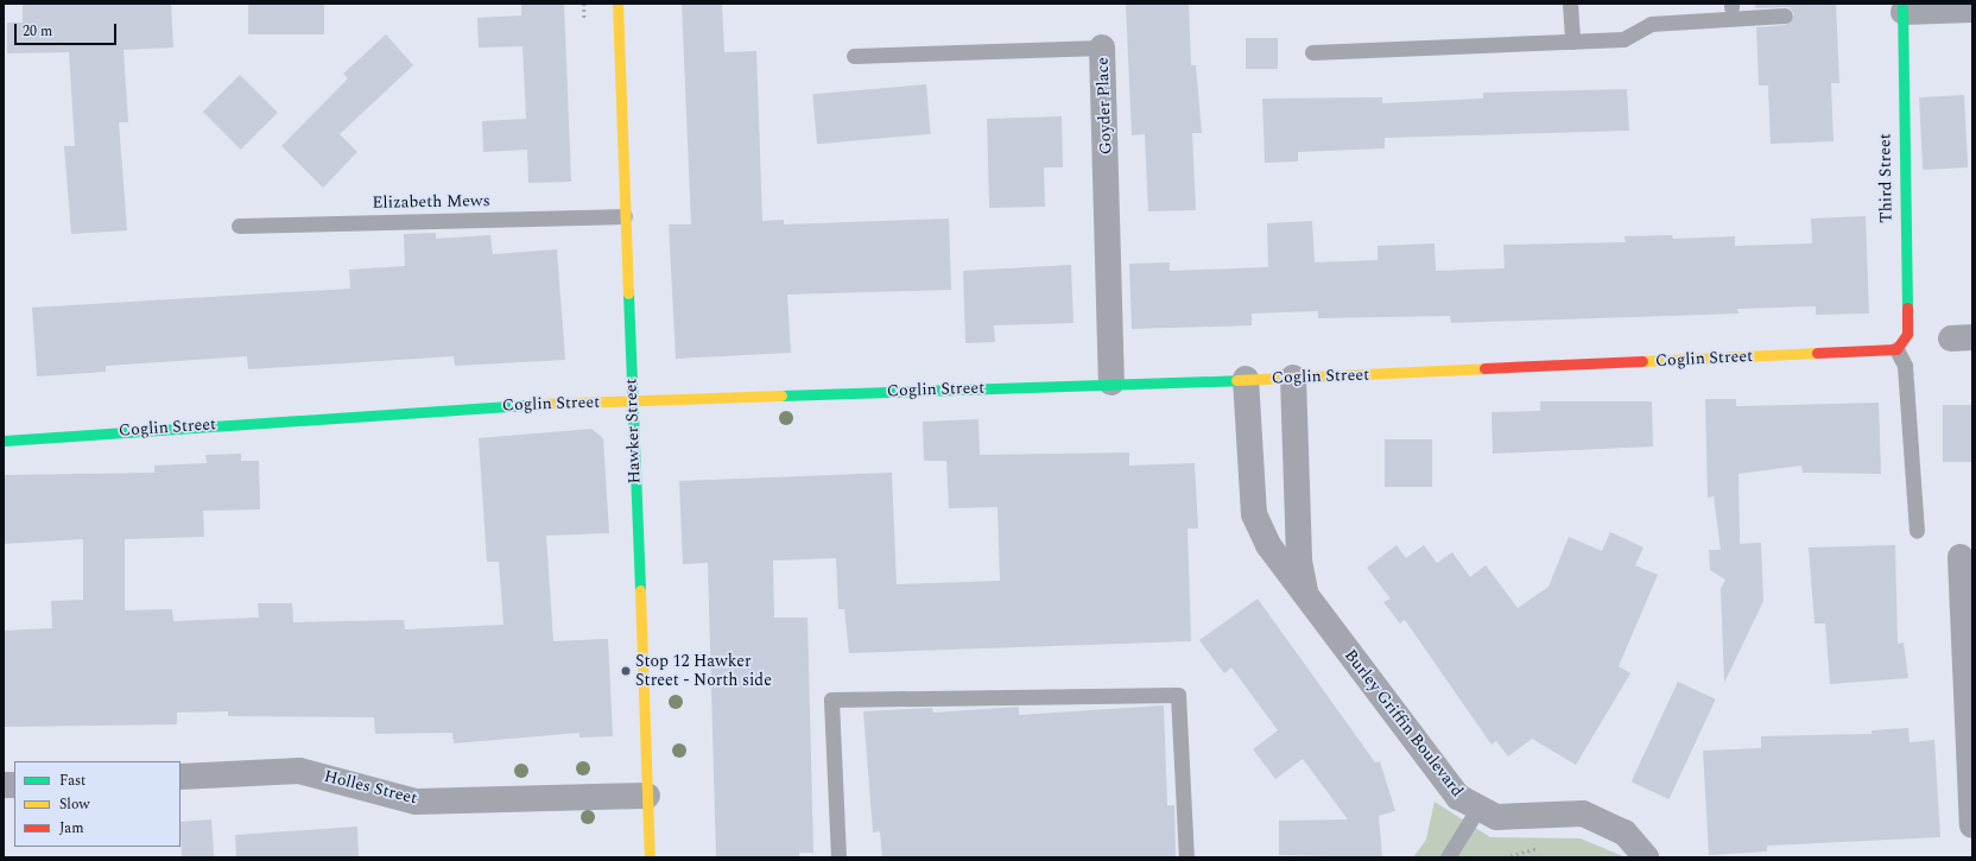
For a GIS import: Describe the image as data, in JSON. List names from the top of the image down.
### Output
{
  "streets": {
    "street": [
      "Goyder Place",
      "Third Street",
      "Coglin Street",
      "Hawker Street",
      "Burley Griffin Boulevard",
      "Holles Street"
    ],
    "lane": ["Elizabeth Mews"]
  },
  "crossings": [
    ["Goyder Place", "Coglin Street"],
    ["Third Street", "Coglin Street"],
    ["Elizabeth Mews", "Hawker Street"],
    ["Coglin Street", "Hawker Street"],
    ["Coglin Street", "Burley Griffin Boulevard"],
    ["Hawker Street", "Holles Street"]
  ],
  "places": ["Stop 12 Hawker Street - North side"],
  "legend": ["Fast", "Slow", "Jam"],
  "scale_bar": "20 m"
}
